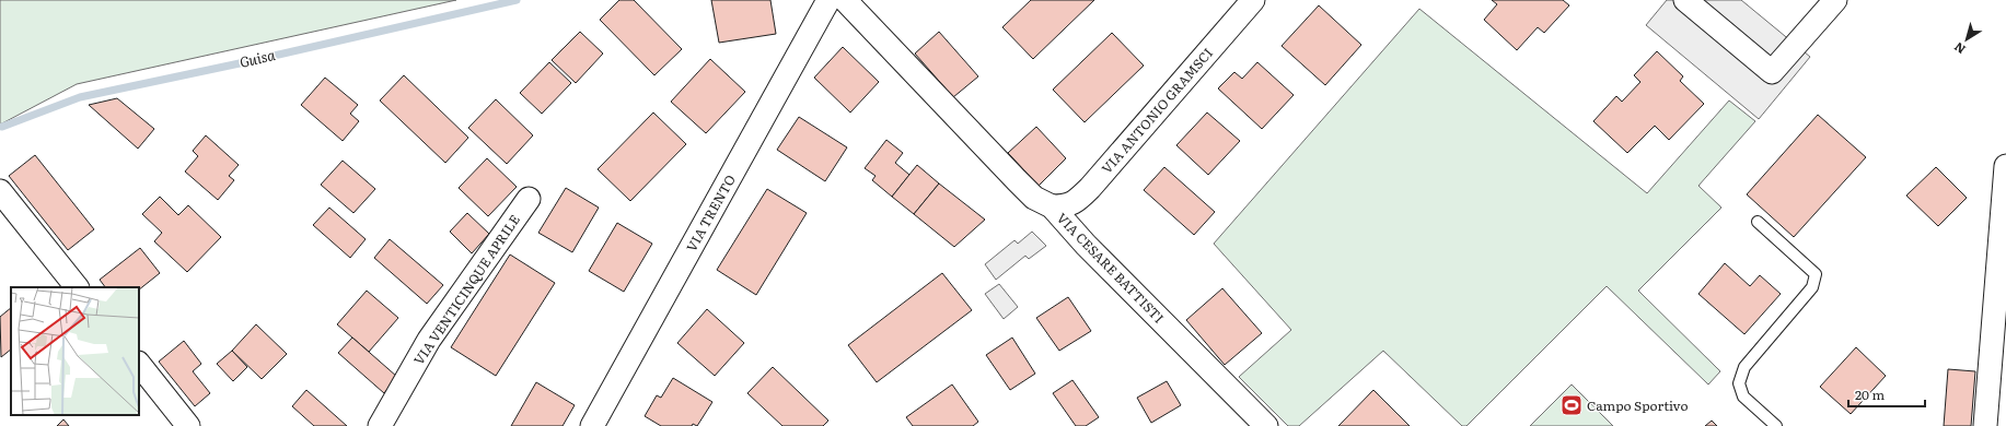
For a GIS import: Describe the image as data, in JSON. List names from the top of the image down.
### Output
{
  "streets": {
    "street": [
      "VIA ANTONIO GRAMSCI",
      "VIA TRENTO",
      "VIA CESARE BATTISTI",
      "VIA VENTICINQUE APRILE"
    ]
  },
  "crossings": [
    ["VIA ANTONIO GRAMSCI", "VIA CESARE BATTISTI"]
  ],
  "water": ["Guisa"],
  "places": {
    "sports": ["Campo Sportivo"]
  },
  "scale_bar": "20 m",
  "north": "bottom left"
}
